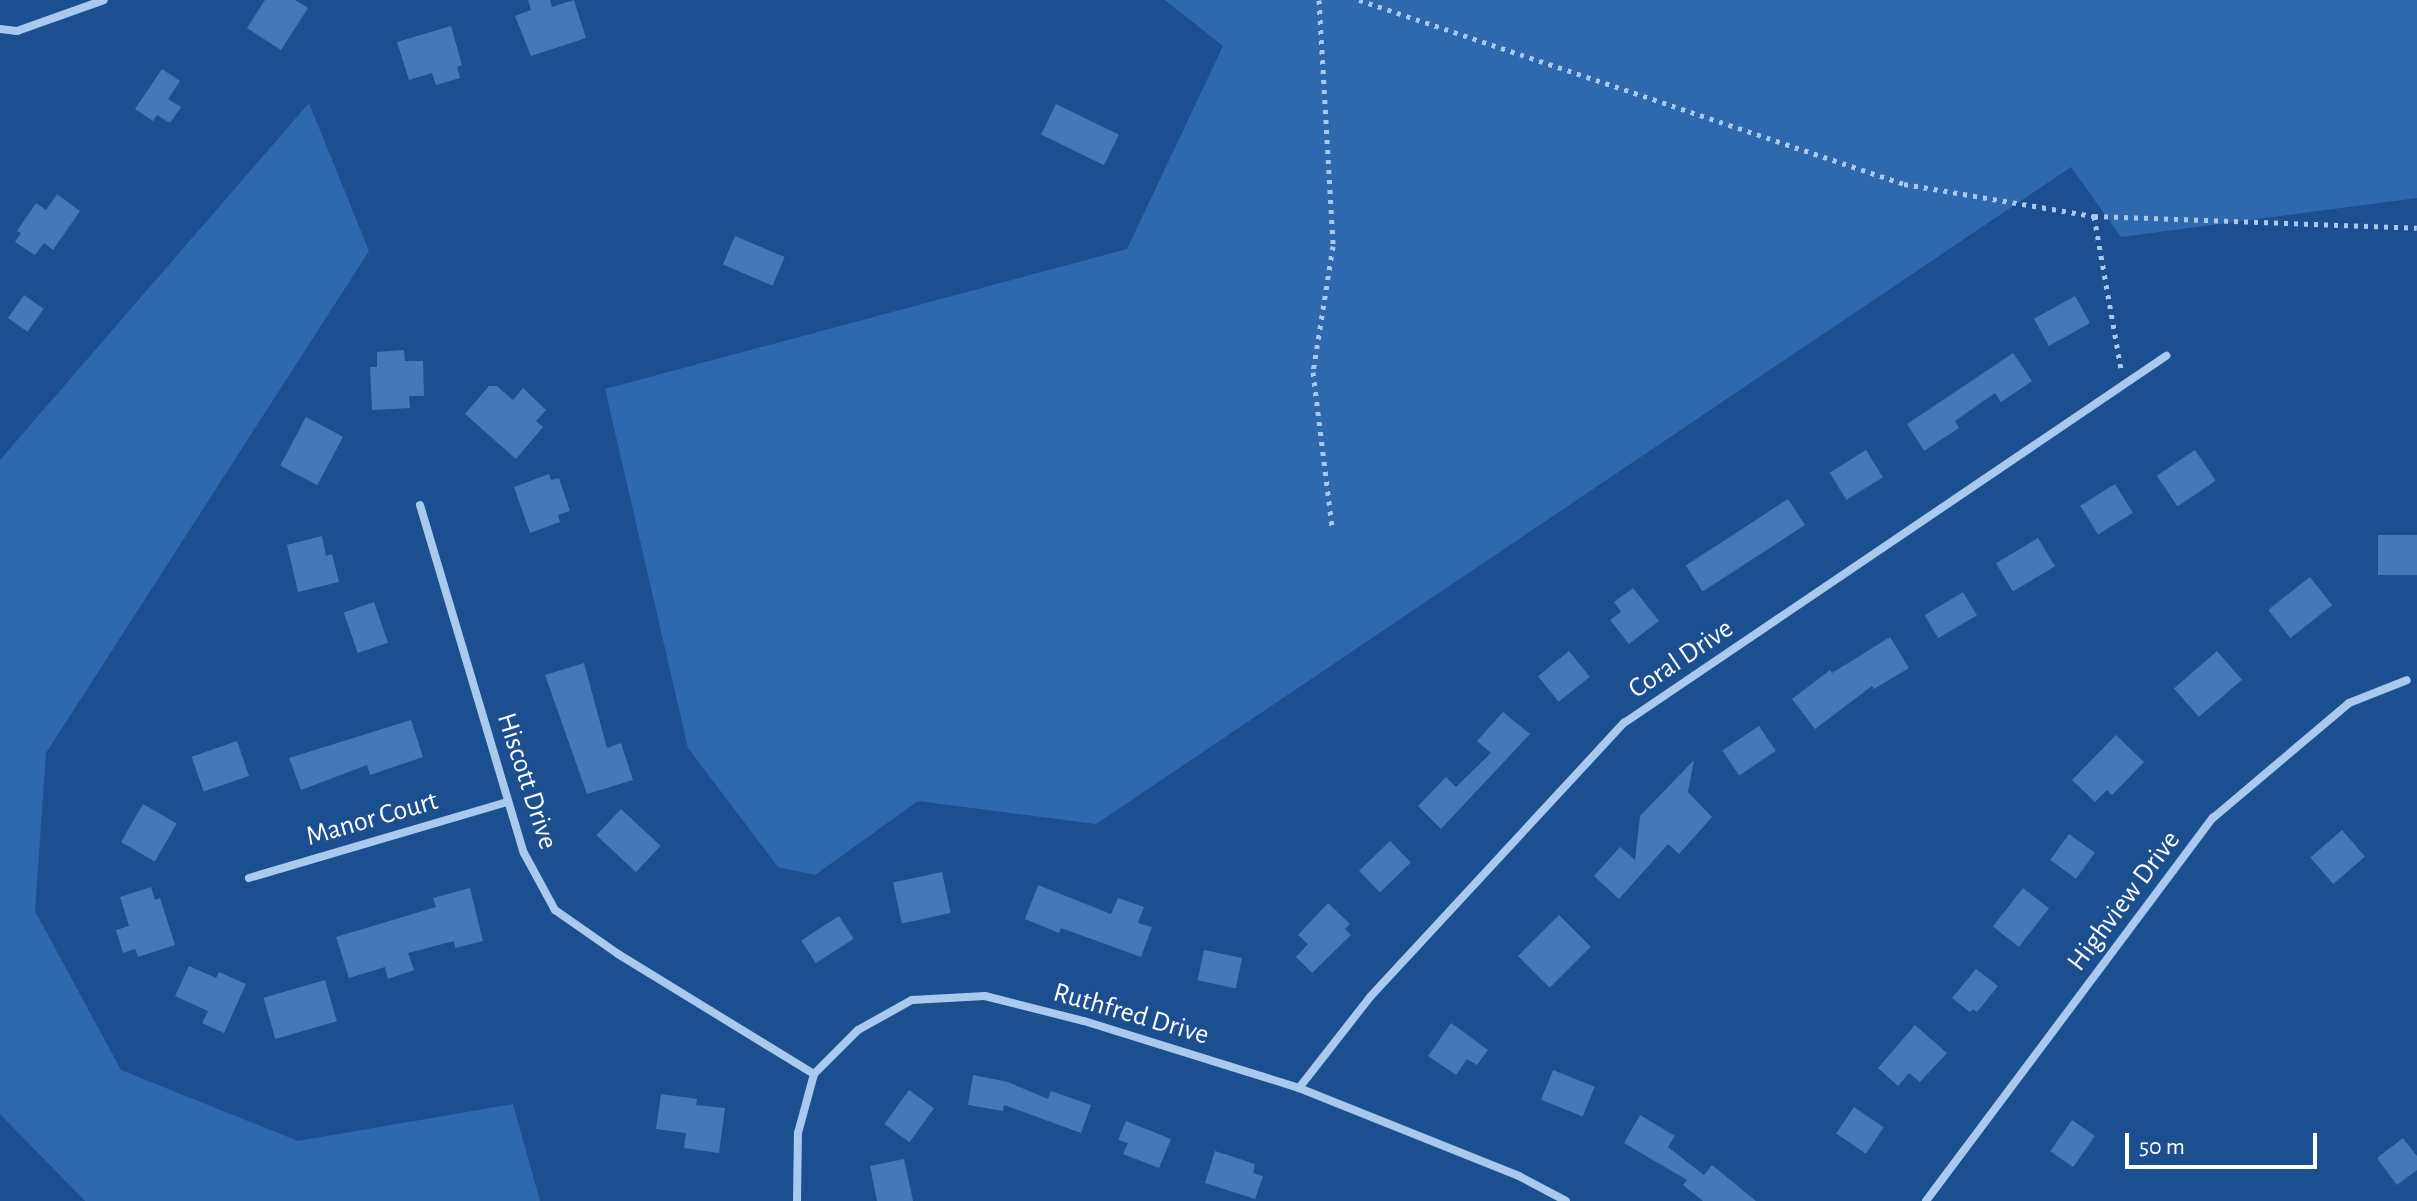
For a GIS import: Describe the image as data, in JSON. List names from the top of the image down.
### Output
{
  "streets": {
    "street": [
      "Coral Drive",
      "Hiscott Drive",
      "Manor Court",
      "Highview Drive",
      "Ruthfred Drive"
    ]
  },
  "crossings": [
    ["Coral Drive", "Ruthfred Drive"],
    ["Hiscott Drive", "Manor Court"],
    ["Hiscott Drive", "Ruthfred Drive"]
  ],
  "scale_bar": "50 m"
}
